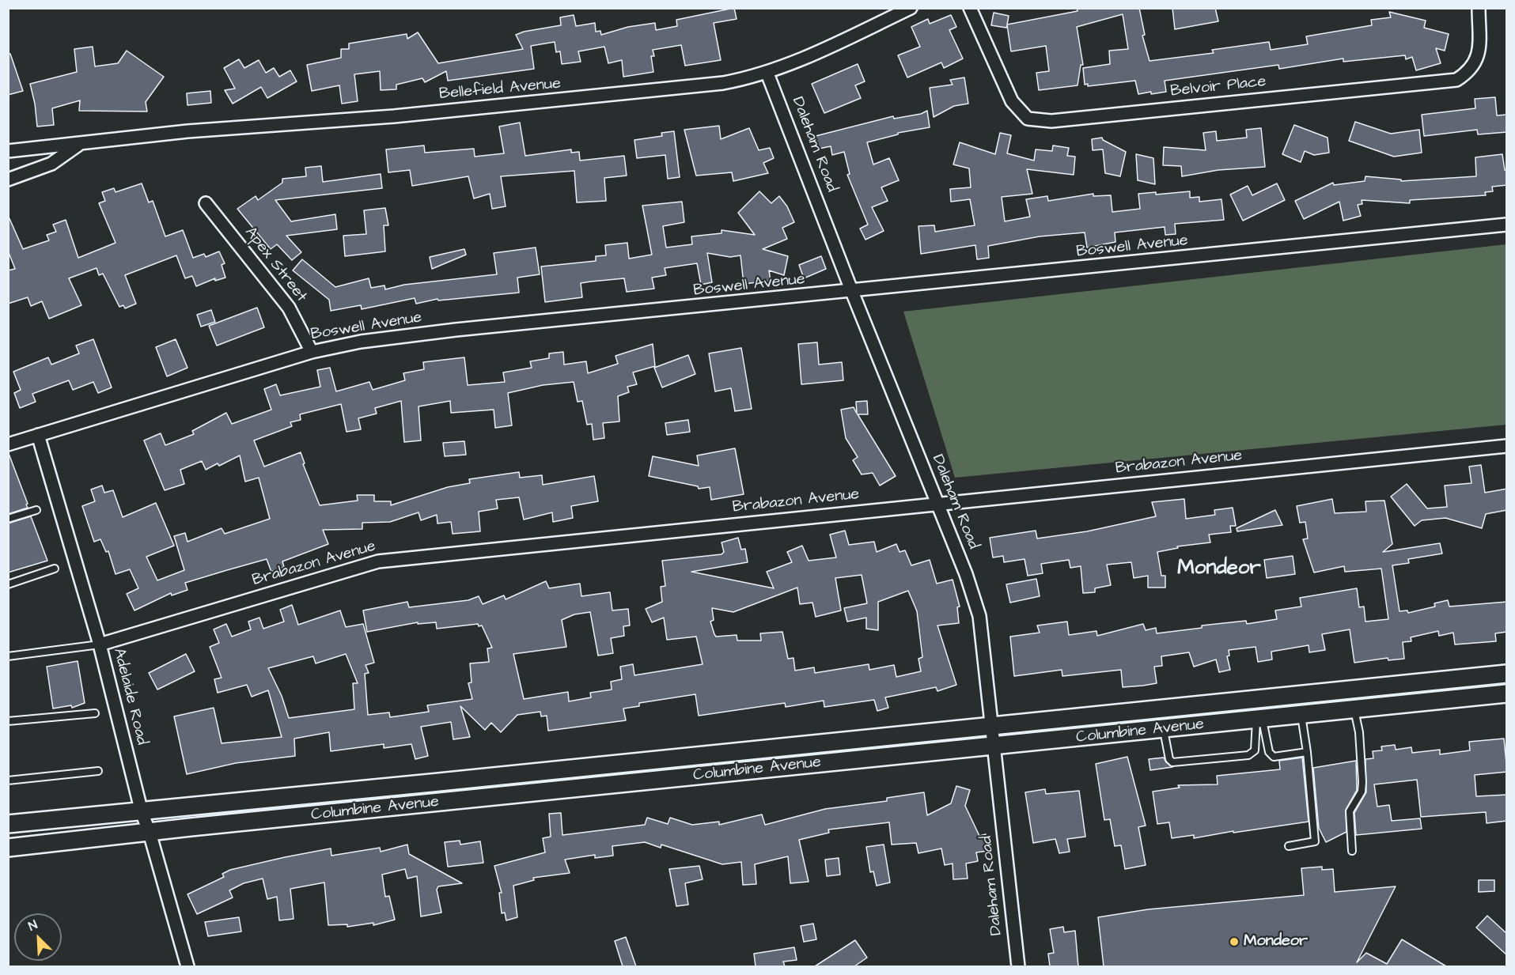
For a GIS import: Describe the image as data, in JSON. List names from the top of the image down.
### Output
{
  "streets": {
    "main road": ["Columbine Avenue"],
    "street": [
      "Belvoir Place",
      "Bellefield Avenue",
      "Daleham Road",
      "Boswell Avenue",
      "Apex Street",
      "Brabazon Avenue",
      "Adelaide Road"
    ]
  },
  "crossings": [
    ["Bellefield Avenue", "Daleham Road"],
    ["Daleham Road", "Boswell Avenue"],
    ["Daleham Road", "Brabazon Avenue"],
    ["Daleham Road", "Columbine Avenue"],
    ["Boswell Avenue", "Apex Street"],
    ["Boswell Avenue", "Adelaide Road"],
    ["Brabazon Avenue", "Adelaide Road"],
    ["Adelaide Road", "Columbine Avenue"]
  ],
  "districts": ["Mondeor"],
  "places": ["Mondeor"],
  "north": "top left"
}
